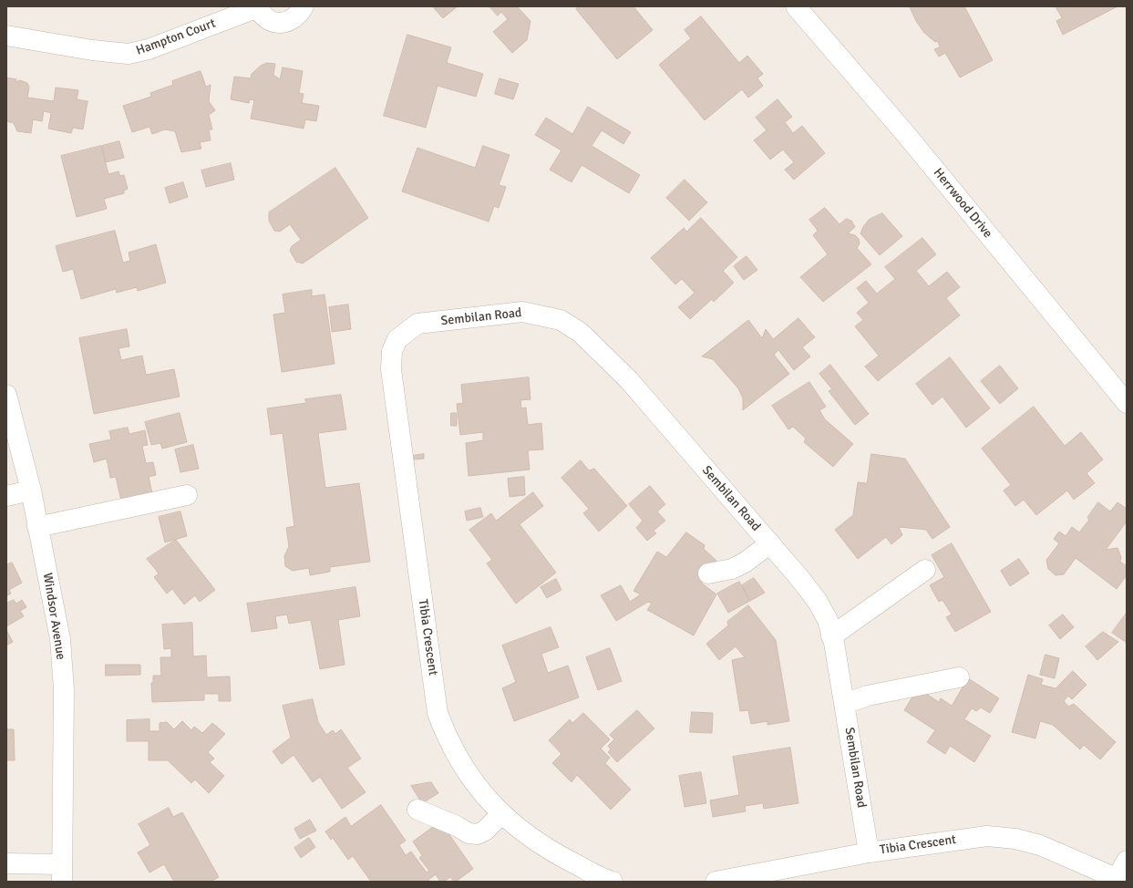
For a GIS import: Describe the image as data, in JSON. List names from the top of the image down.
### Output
{
  "streets": {
    "street": [
      "Hampton Court",
      "Herrwood Drive",
      "Sembilan Road",
      "Windsor Avenue",
      "Tibia Crescent"
    ]
  },
  "crossings": [
    ["Sembilan Road", "Tibia Crescent"]
  ]
}
